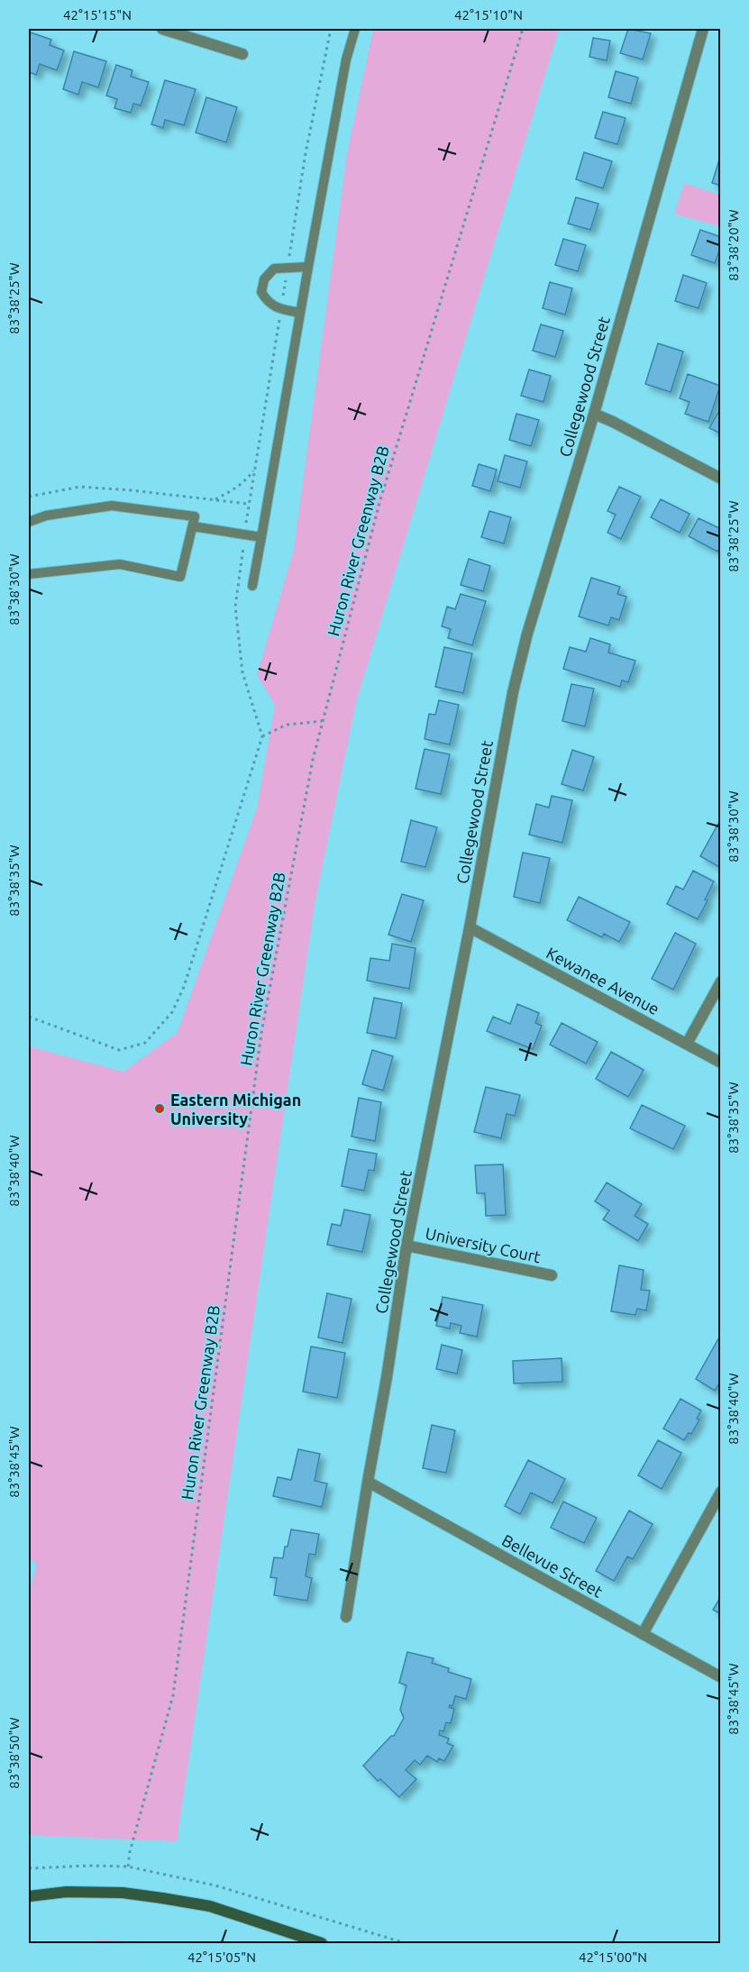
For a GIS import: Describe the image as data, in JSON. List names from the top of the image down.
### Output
{
  "streets": {
    "street": [
      "Collegewood Street",
      "Kewanee Avenue",
      "University Court",
      "Bellevue Street"
    ],
    "path": ["Huron River Greenway B2B"]
  },
  "crossings": [
    ["Collegewood Street", "Kewanee Avenue"],
    ["Collegewood Street", "University Court"],
    ["Collegewood Street", "Bellevue Street"]
  ],
  "places": ["Eastern Michigan University"],
  "coordinates": [
    "42°15'15\"N",
    "42°15'10\"N",
    "83°38'20\"W",
    "83°38'25\"W",
    "83°38'30\"W",
    "83°38'35\"W",
    "83°38'40\"W",
    "83°38'45\"W",
    "83°38'50\"W",
    "42°15'05\"N",
    "42°15'00\"N"
  ]
}
